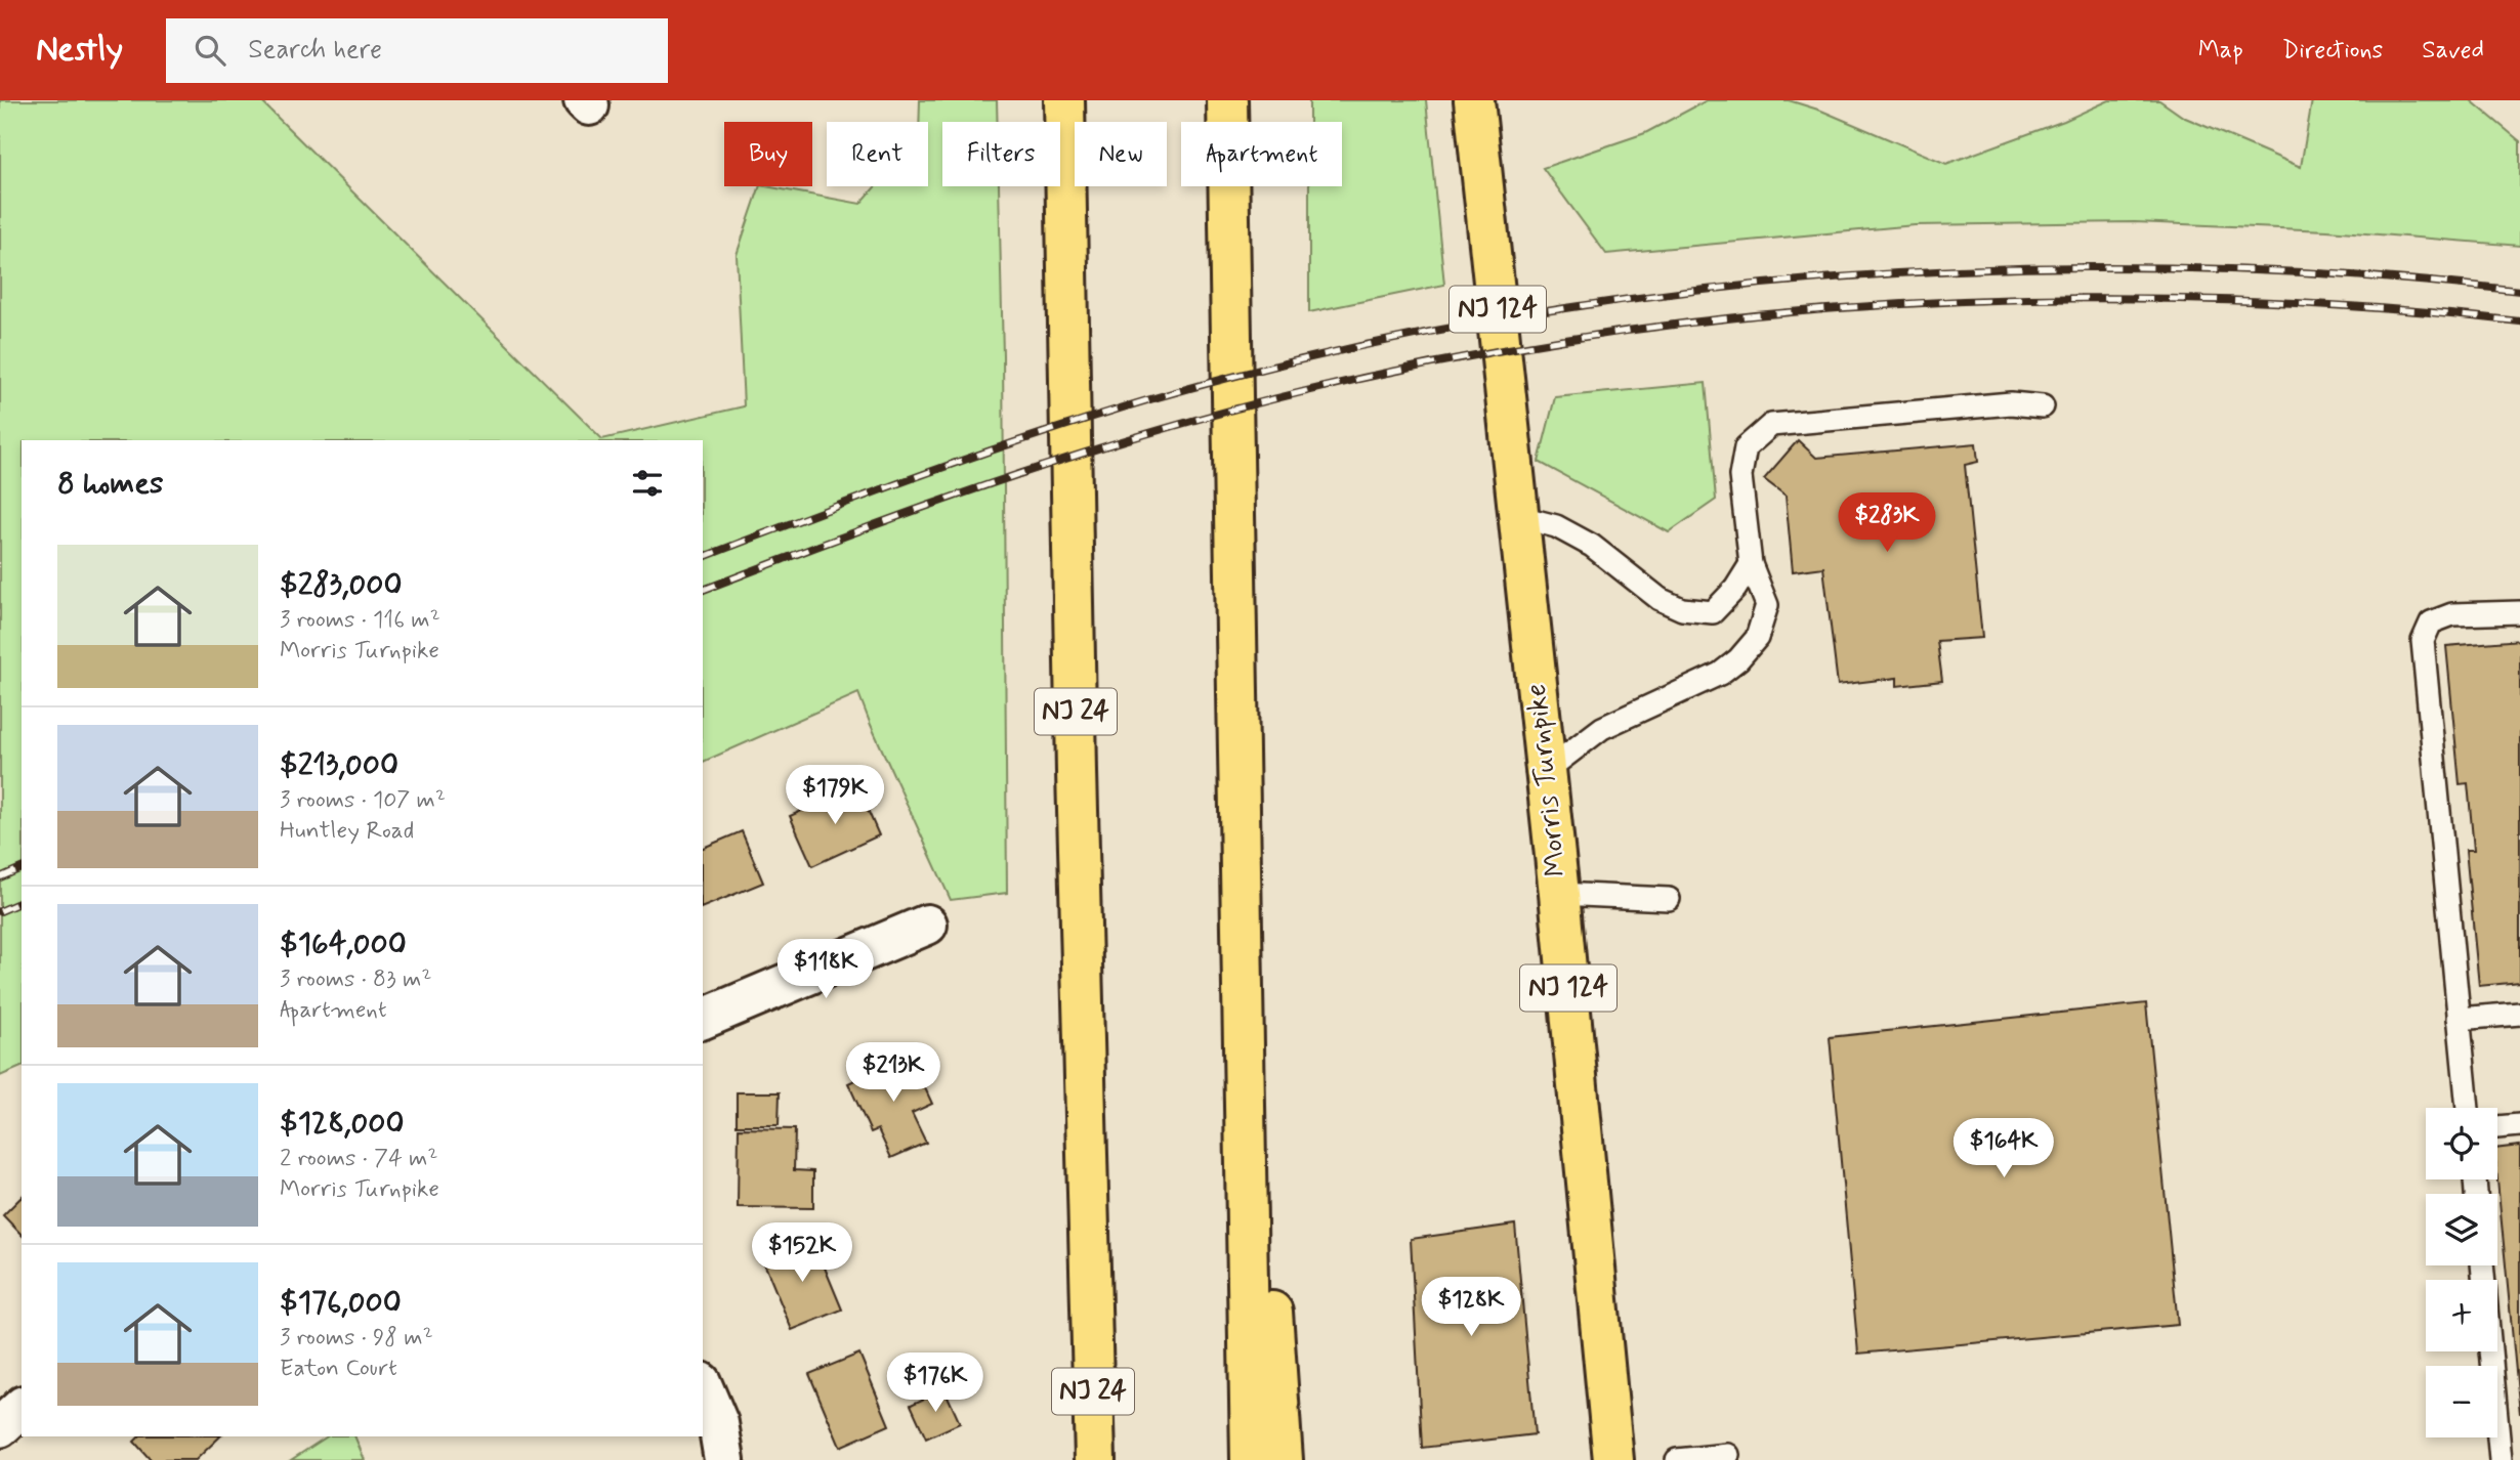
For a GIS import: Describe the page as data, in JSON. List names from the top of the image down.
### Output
{
  "streets": {
    "main road": ["NJ 124", "NJ 24", "Morris Turnpike"]
  },
  "page": {
    "header": "Nestly",
    "search": "Search here",
    "nav": ["Map", "Directions", "Saved"],
    "chip": [
      "Buy",
      "Rent",
      "Filters",
      "New",
      "Apartment"
    ],
    "heading": "8 homes",
    "price": [
      "$283K",
      "$179K",
      "$118K",
      "$213K",
      "$164K",
      "$152K",
      "$128K",
      "$176K"
    ],
    "list": [
      {
        "name": "$283,000",
        "note": "3 rooms · 116 m² · Morris Turnpike"
      },
      {
        "name": "$213,000",
        "note": "3 rooms · 107 m² · Huntley Road"
      },
      {
        "name": "$164,000",
        "note": "3 rooms · 83 m² · Apartment"
      },
      {
        "name": "$128,000",
        "note": "2 rooms · 74 m² · Morris Turnpike"
      },
      {
        "name": "$176,000",
        "note": "3 rooms · 98 m² · Eaton Court"
      }
    ],
    "map_buttons": ["+", "−"]
  }
}
